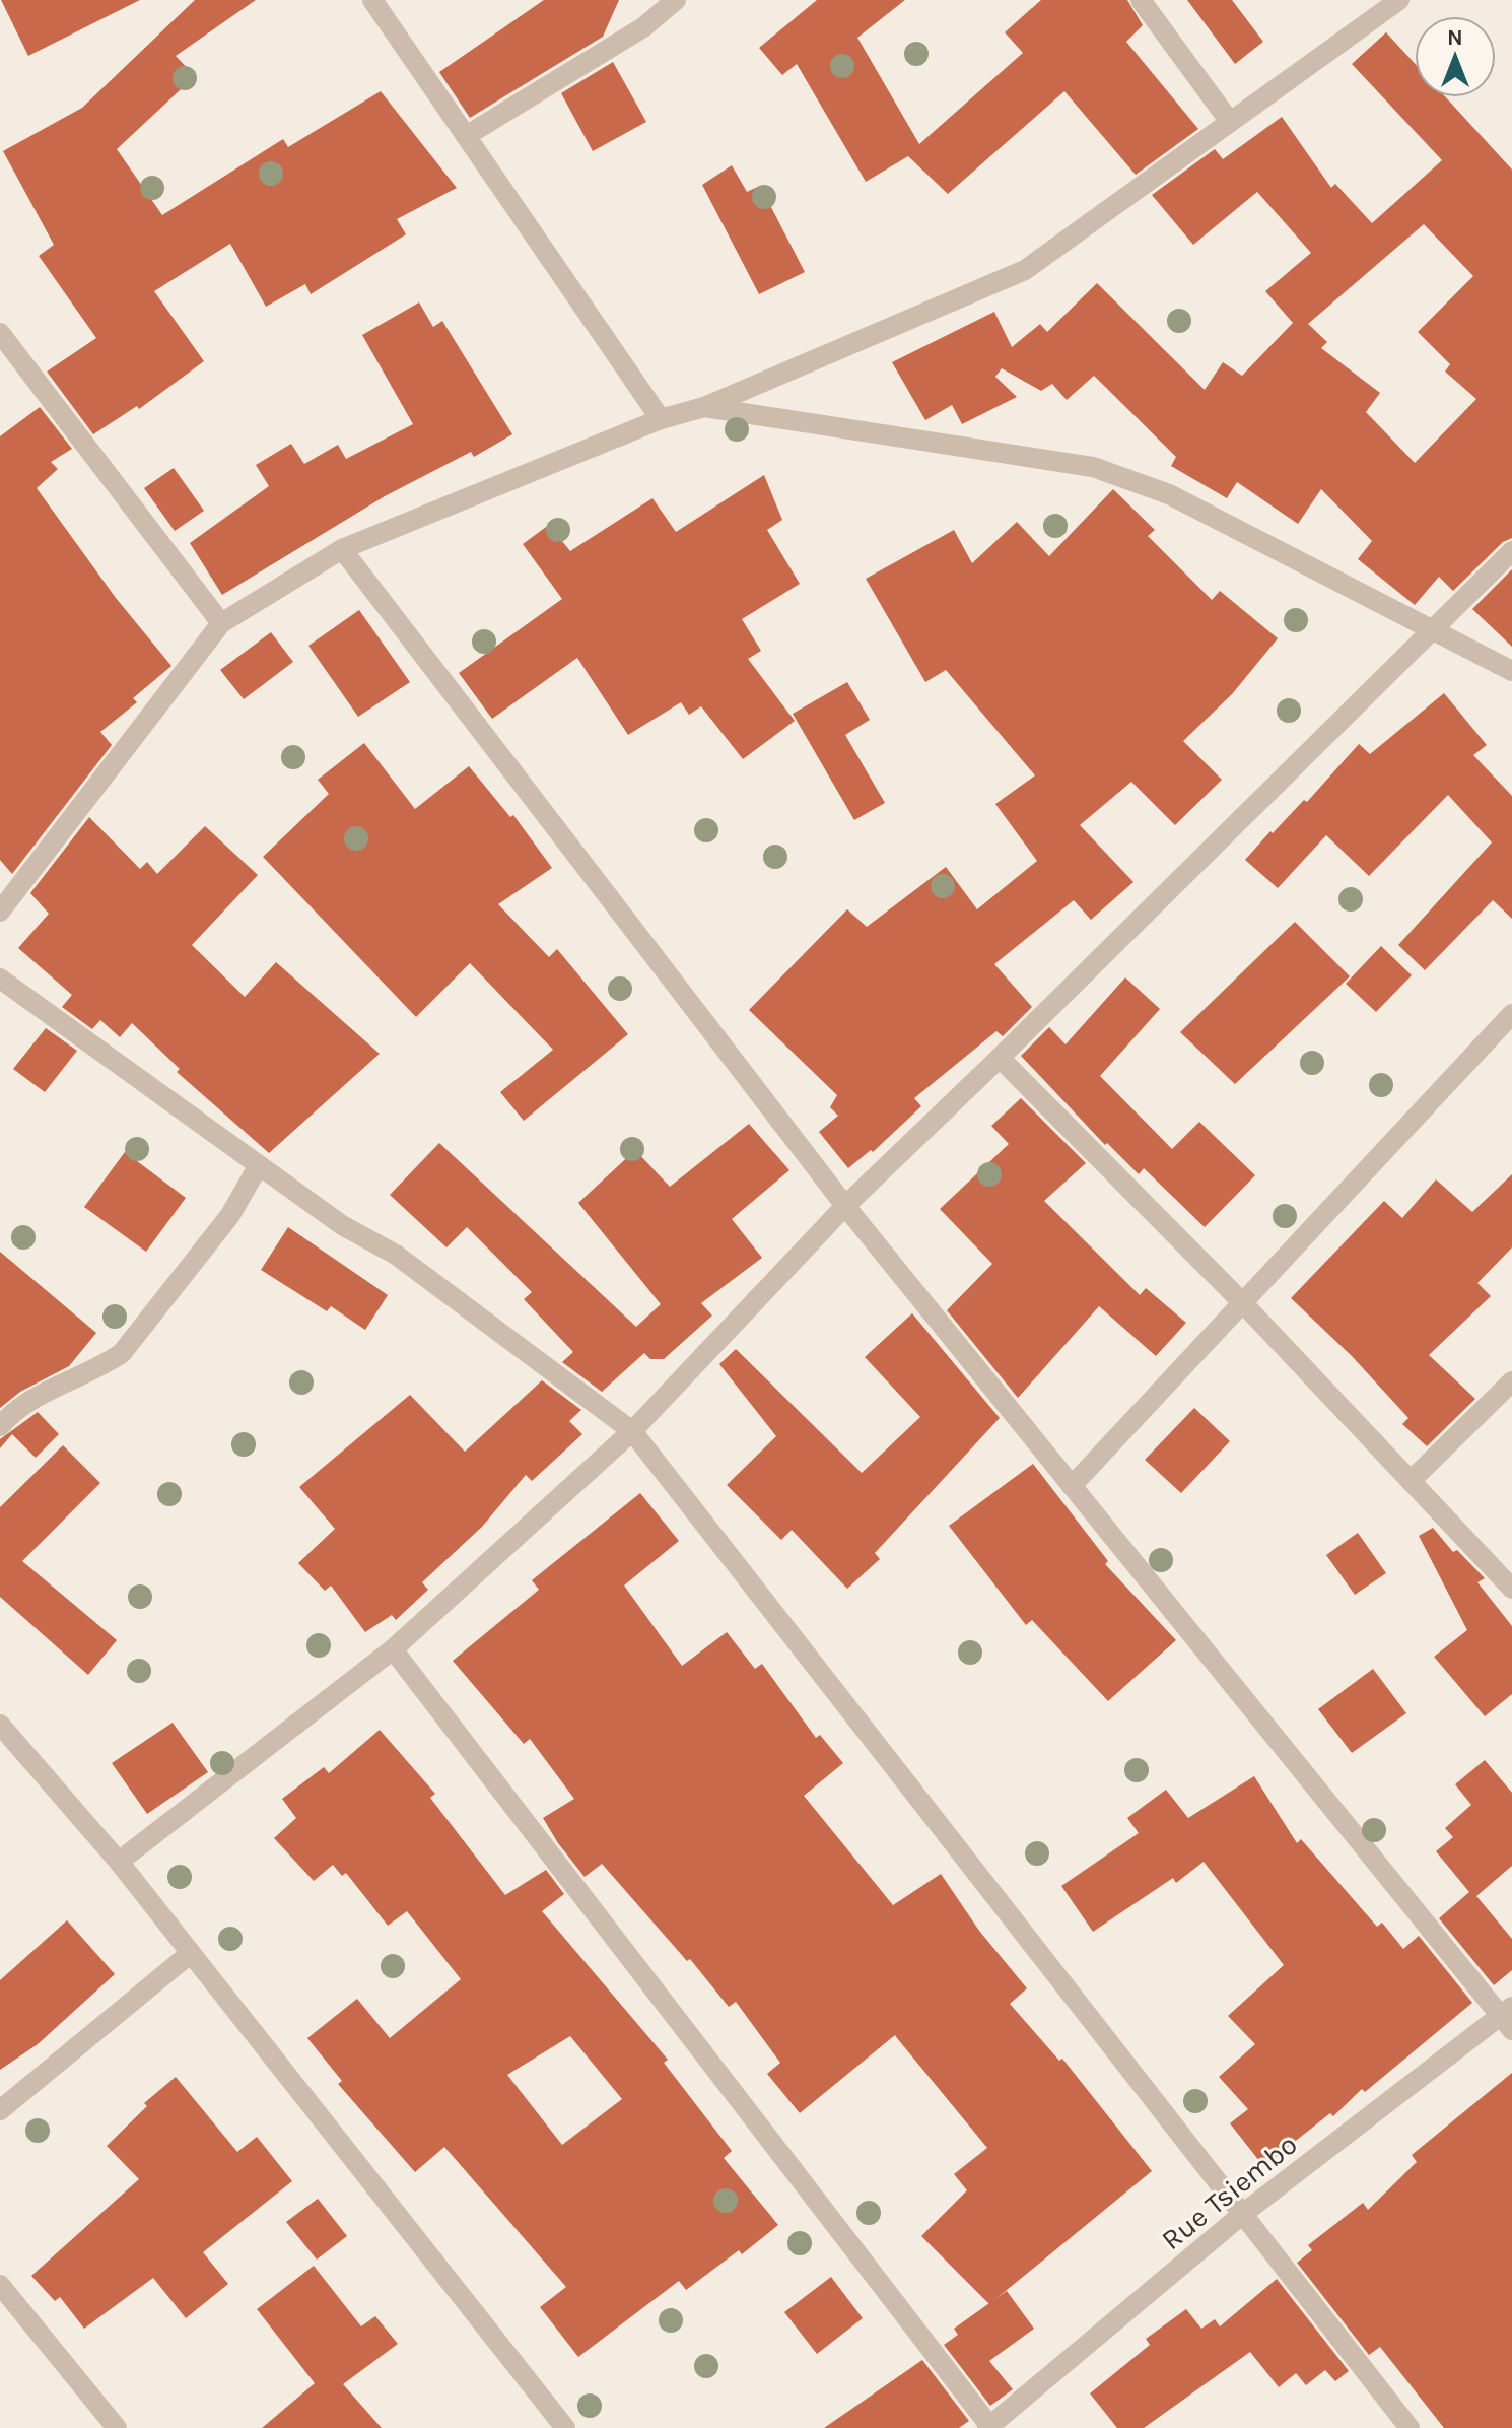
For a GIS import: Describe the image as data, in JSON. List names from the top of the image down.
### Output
{
  "streets": {
    "street": ["Rue Tsiembo"]
  },
  "north": "top"
}
